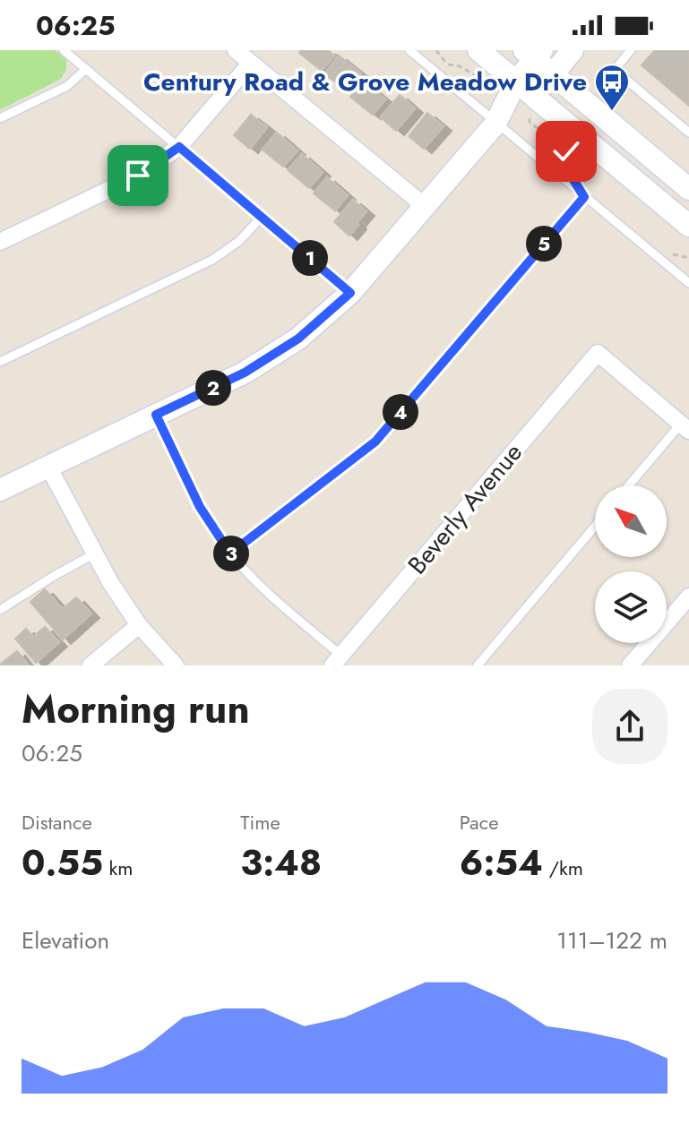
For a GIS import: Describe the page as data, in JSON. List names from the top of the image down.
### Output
{
  "streets": {
    "street": ["Beverly Avenue"]
  },
  "places": {
    "bus stop": ["Century Road & Grove Meadow Drive"]
  },
  "north": "top left",
  "page": {
    "status": "06:25",
    "pins": [
      "5",
      "1",
      "2",
      "4",
      "3"
    ],
    "heading": ["Morning run", "06:25"],
    "stats": [
      ["Distance", "0.55 km"],
      ["Time", "3:48"],
      ["Pace", "6:54 /km"]
    ],
    "chart": ["Elevation", "111–122 m"]
  }
}
